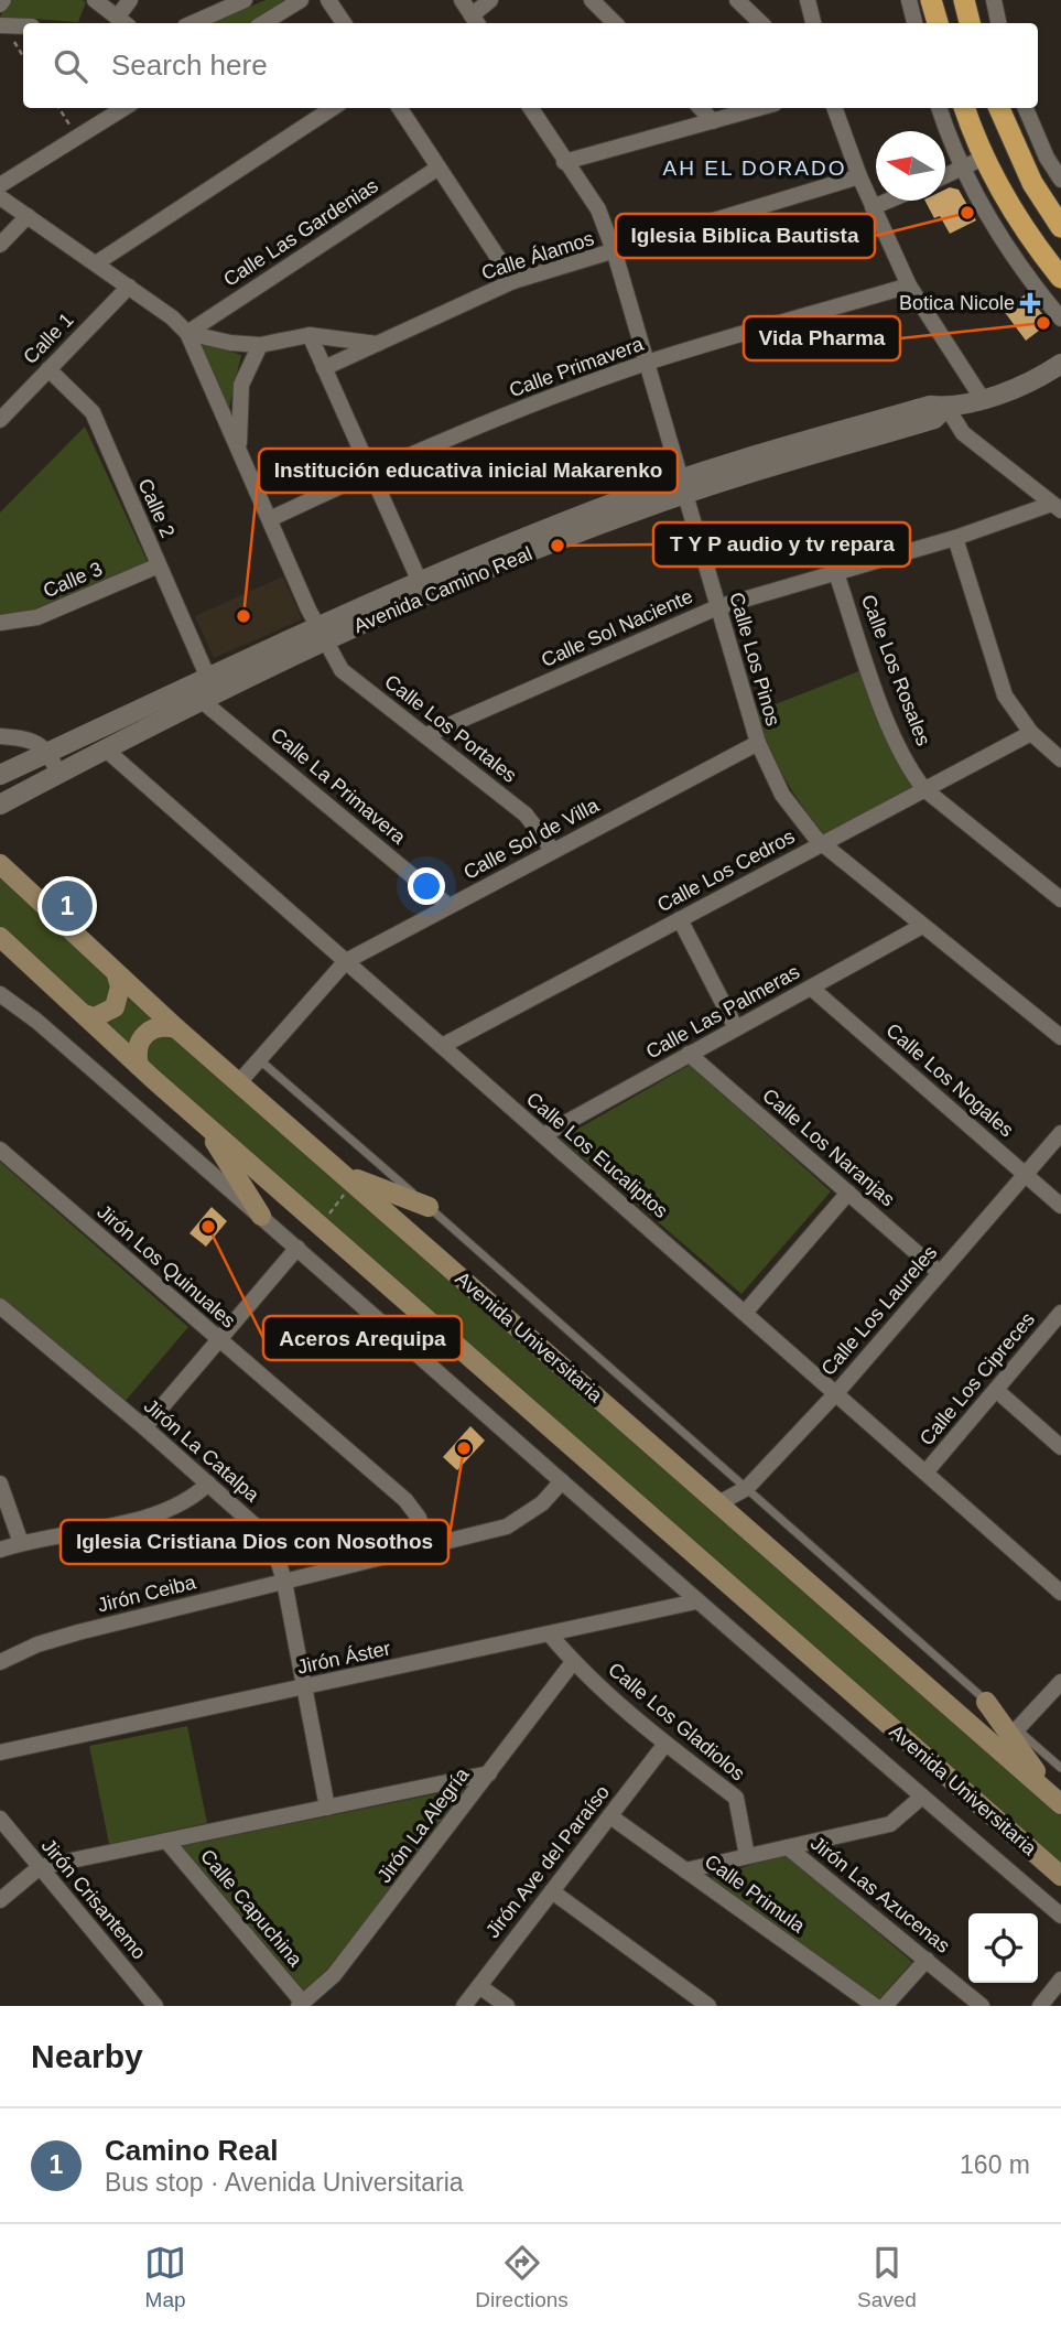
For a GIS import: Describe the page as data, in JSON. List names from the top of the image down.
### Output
{
  "streets": {
    "main road": ["Avenida Universitaria"],
    "street": [
      "Calle Las Gardenias",
      "Calle Álamos",
      "Calle 1",
      "Calle Primavera",
      "Calle 2",
      "Calle 3",
      "Avenida Camino Real",
      "Calle Sol Naciente",
      "Calle Los Pinos",
      "Calle Los Rosales",
      "Calle Los Portales",
      "Calle La Primavera",
      "Calle Sol de Villa",
      "Calle Los Cedros",
      "Calle Las Palmeras",
      "Calle Los Nogales",
      "Calle Los Naranjas",
      "Calle Los Eucaliptos",
      "Jirón Los Quinuales",
      "Calle Los Laureles",
      "Calle Los Cipreces",
      "Jirón La Catalpa",
      "Jirón Ceiba",
      "Jirón Áster",
      "Calle Los Gladiolos",
      "Jirón La Alegría",
      "Jirón Ave del Paraíso",
      "Calle Primula",
      "Jirón Las Azucenas",
      "Jirón Crisantemo",
      "Calle Capuchina"
    ]
  },
  "crossings": [
    ["Calle Las Gardenias", "Calle Los Portales"],
    ["Calle Álamos", "Calle Los Pinos"],
    ["Calle 1", "Calle 2"],
    ["Calle Primavera", "Calle Los Pinos"],
    ["Calle Primavera", "Calle Los Portales"],
    ["Calle 2", "Calle 3"],
    ["Calle 2", "Avenida Camino Real"],
    ["Avenida Camino Real", "Calle Los Pinos"],
    ["Avenida Camino Real", "Calle Los Portales"],
    ["Avenida Camino Real", "Calle La Primavera"],
    ["Avenida Camino Real", "Calle Los Eucaliptos"],
    ["Calle Sol Naciente", "Calle Los Pinos"],
    ["Calle Sol Naciente", "Calle Los Rosales"],
    ["Calle Sol Naciente", "Calle Los Portales"],
    ["Calle Los Pinos", "Calle Sol de Villa"],
    ["Calle Los Pinos", "Calle Los Cedros"],
    ["Calle Los Pinos", "Calle Las Palmeras"],
    ["Calle Los Rosales", "Calle Los Cedros"],
    ["Calle Los Portales", "Calle Sol de Villa"],
    ["Calle La Primavera", "Calle Sol de Villa"],
    ["Calle Sol de Villa", "Calle Los Eucaliptos"],
    ["Calle Sol de Villa", "Avenida Universitaria"],
    ["Calle Los Cedros", "Calle Los Eucaliptos"],
    ["Calle Las Palmeras", "Calle Los Nogales"],
    ["Calle Las Palmeras", "Calle Los Naranjas"],
    ["Calle Las Palmeras", "Calle Los Eucaliptos"],
    ["Calle Los Nogales", "Calle Los Laureles"],
    ["Calle Los Naranjas", "Calle Los Laureles"],
    ["Calle Los Eucaliptos", "Calle Los Laureles"],
    ["Calle Los Eucaliptos", "Calle Los Cipreces"],
    ["Jirón Los Quinuales", "Jirón Ceiba"],
    ["Calle Los Laureles", "Avenida Universitaria"],
    ["Avenida Universitaria", "Jirón Ceiba"],
    ["Avenida Universitaria", "Jirón Áster"],
    ["Jirón La Catalpa", "Jirón Ceiba"],
    ["Jirón La Catalpa", "Jirón Áster"],
    ["Jirón Áster", "Calle Los Gladiolos"],
    ["Calle Los Gladiolos", "Jirón La Alegría"],
    ["Calle Los Gladiolos", "Jirón Ave del Paraíso"],
    ["Jirón La Alegría", "Calle Capuchina"],
    ["Jirón Ave del Paraíso", "Calle Primula"]
  ],
  "districts": ["AH EL DORADO"],
  "places": {
    "other": [
      "Iglesia Biblica Bautista",
      "Vida Pharma",
      "T Y P audio y tv repara",
      "Institución educativa inicial Makarenko",
      "Aceros Arequipa",
      "Iglesia Cristiana Dios con Nosothos"
    ],
    "health": ["Botica Nicole"]
  },
  "north": "left",
  "page": {
    "search": "Search here",
    "pins": "1",
    "heading": "Nearby",
    "list": [
      {
        "mark": "1",
        "name": "Camino Real",
        "note": "Bus stop · Avenida Universitaria",
        "value": "160 m"
      }
    ],
    "nav": ["Map", "Directions", "Saved"]
  }
}
